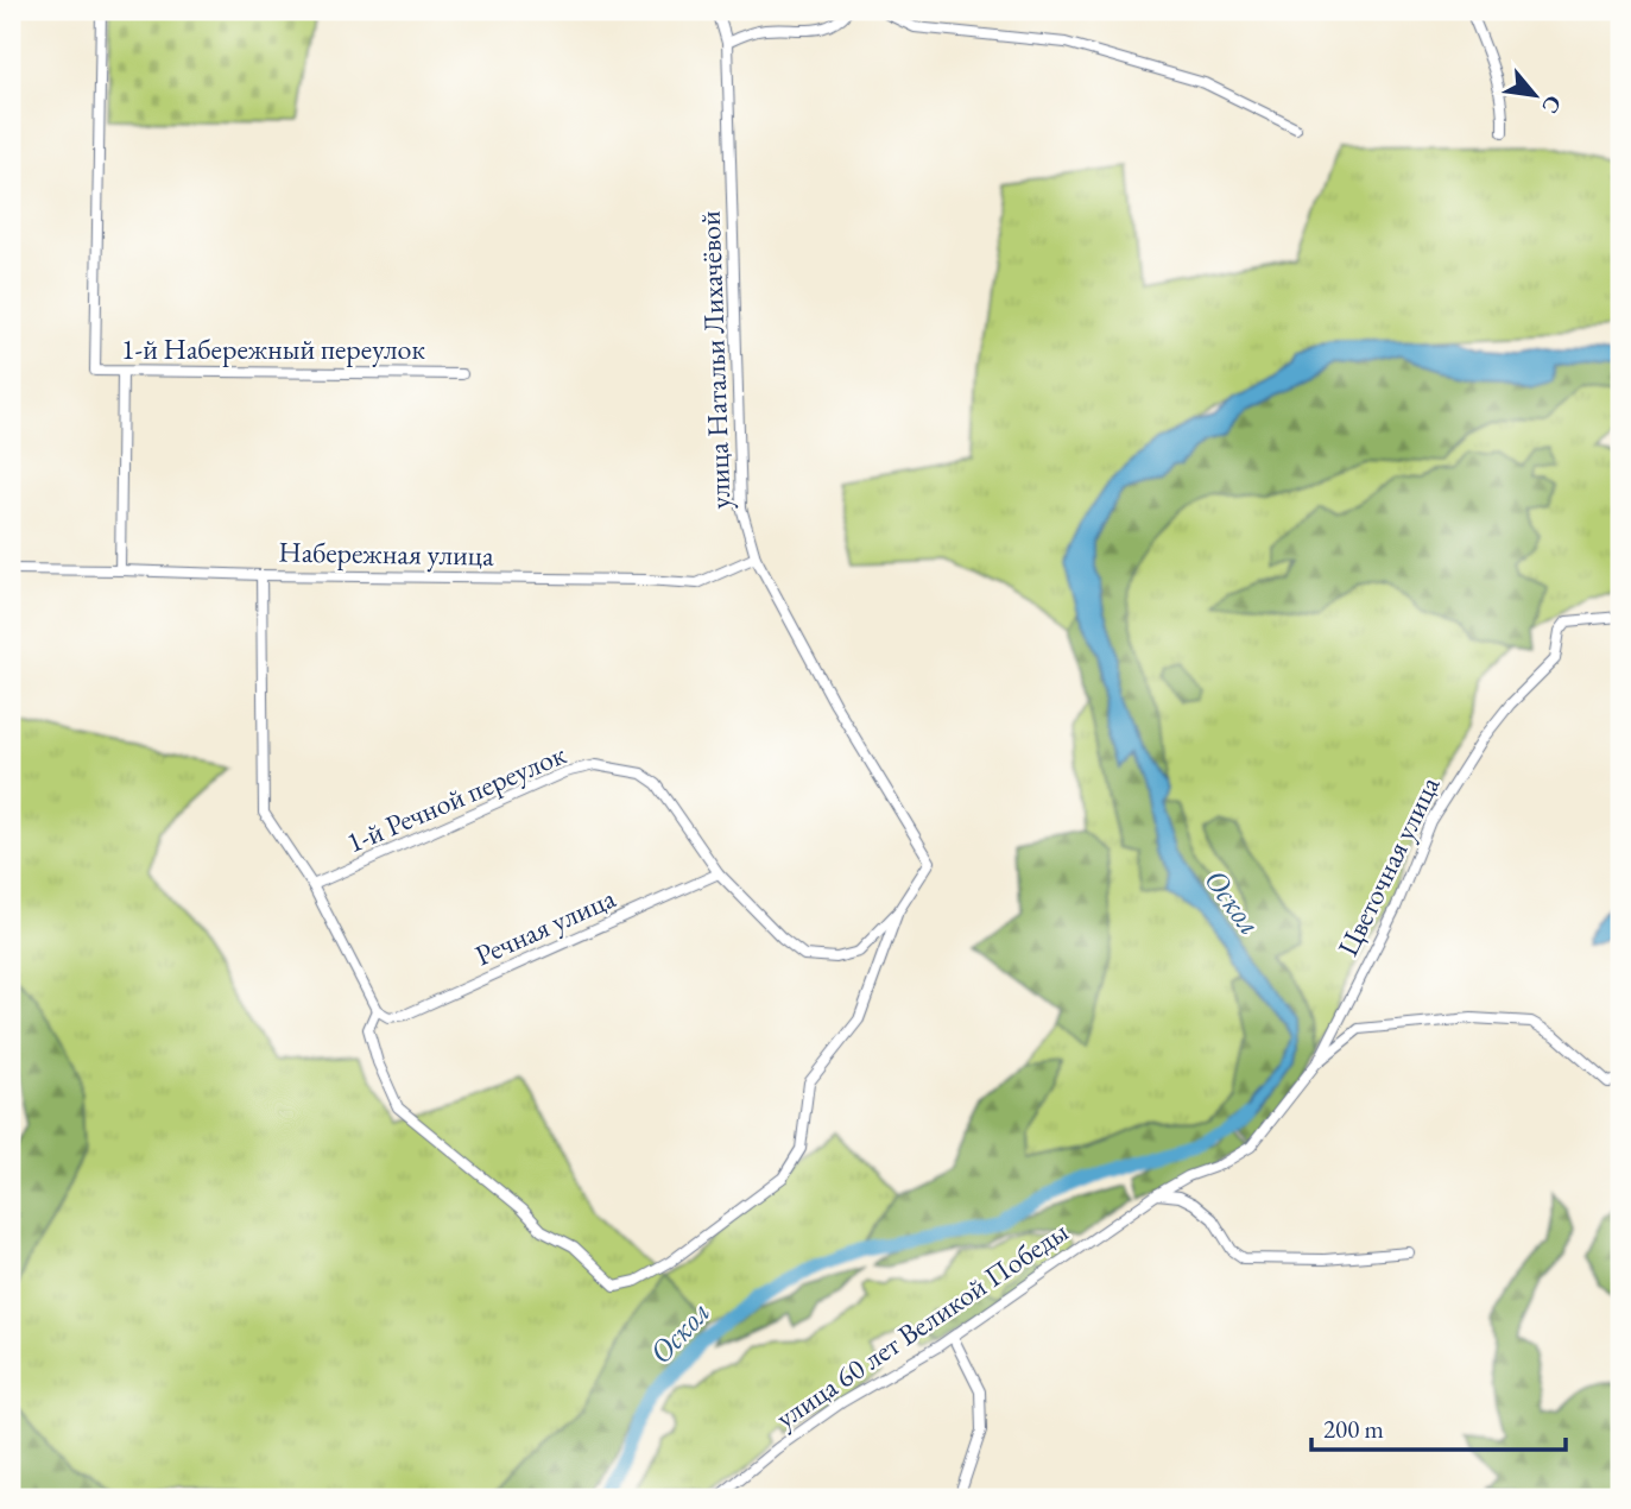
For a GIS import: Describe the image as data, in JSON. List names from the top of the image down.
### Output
{
  "streets": {
    "street": [
      "1-й Набережный переулок",
      "улица Натальи Лихачёвой",
      "Набережная улица",
      "1-й Речной переулок",
      "Цветочная улица",
      "Речная улица",
      "улица 60 лет Великой Победы"
    ]
  },
  "crossings": [
    ["улица Натальи Лихачёвой", "Набережная улица"],
    ["улица Натальи Лихачёвой", "1-й Речной переулок"],
    ["1-й Речной переулок", "Речная улица"],
    ["Цветочная улица", "улица 60 лет Великой Победы"]
  ],
  "water": ["Оскол"],
  "scale_bar": "200 m",
  "north": "bottom right"
}
